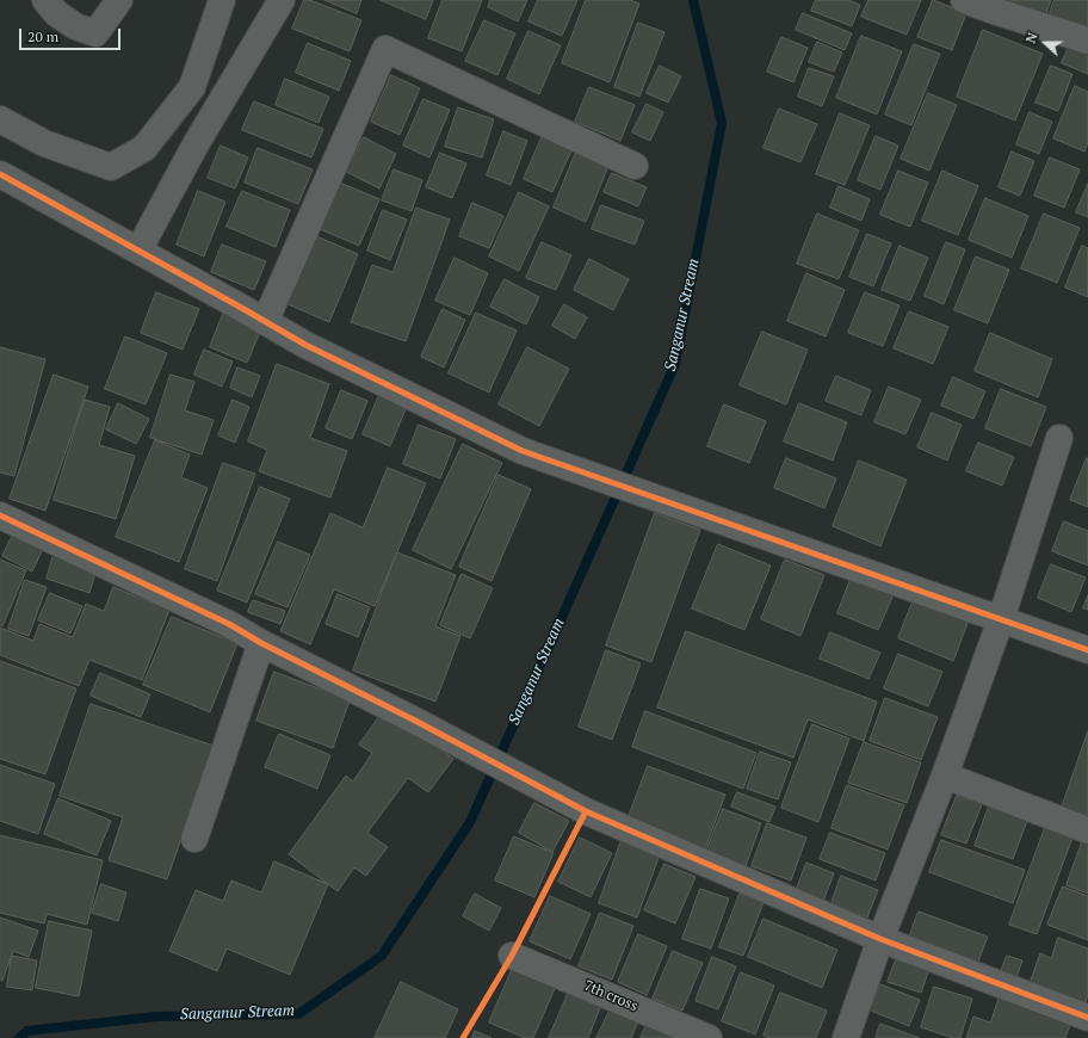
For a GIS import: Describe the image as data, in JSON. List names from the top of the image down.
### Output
{
  "streets": {
    "street": ["7th cross"]
  },
  "water": ["Sanganur Stream"],
  "scale_bar": "20 m",
  "north": "left"
}
